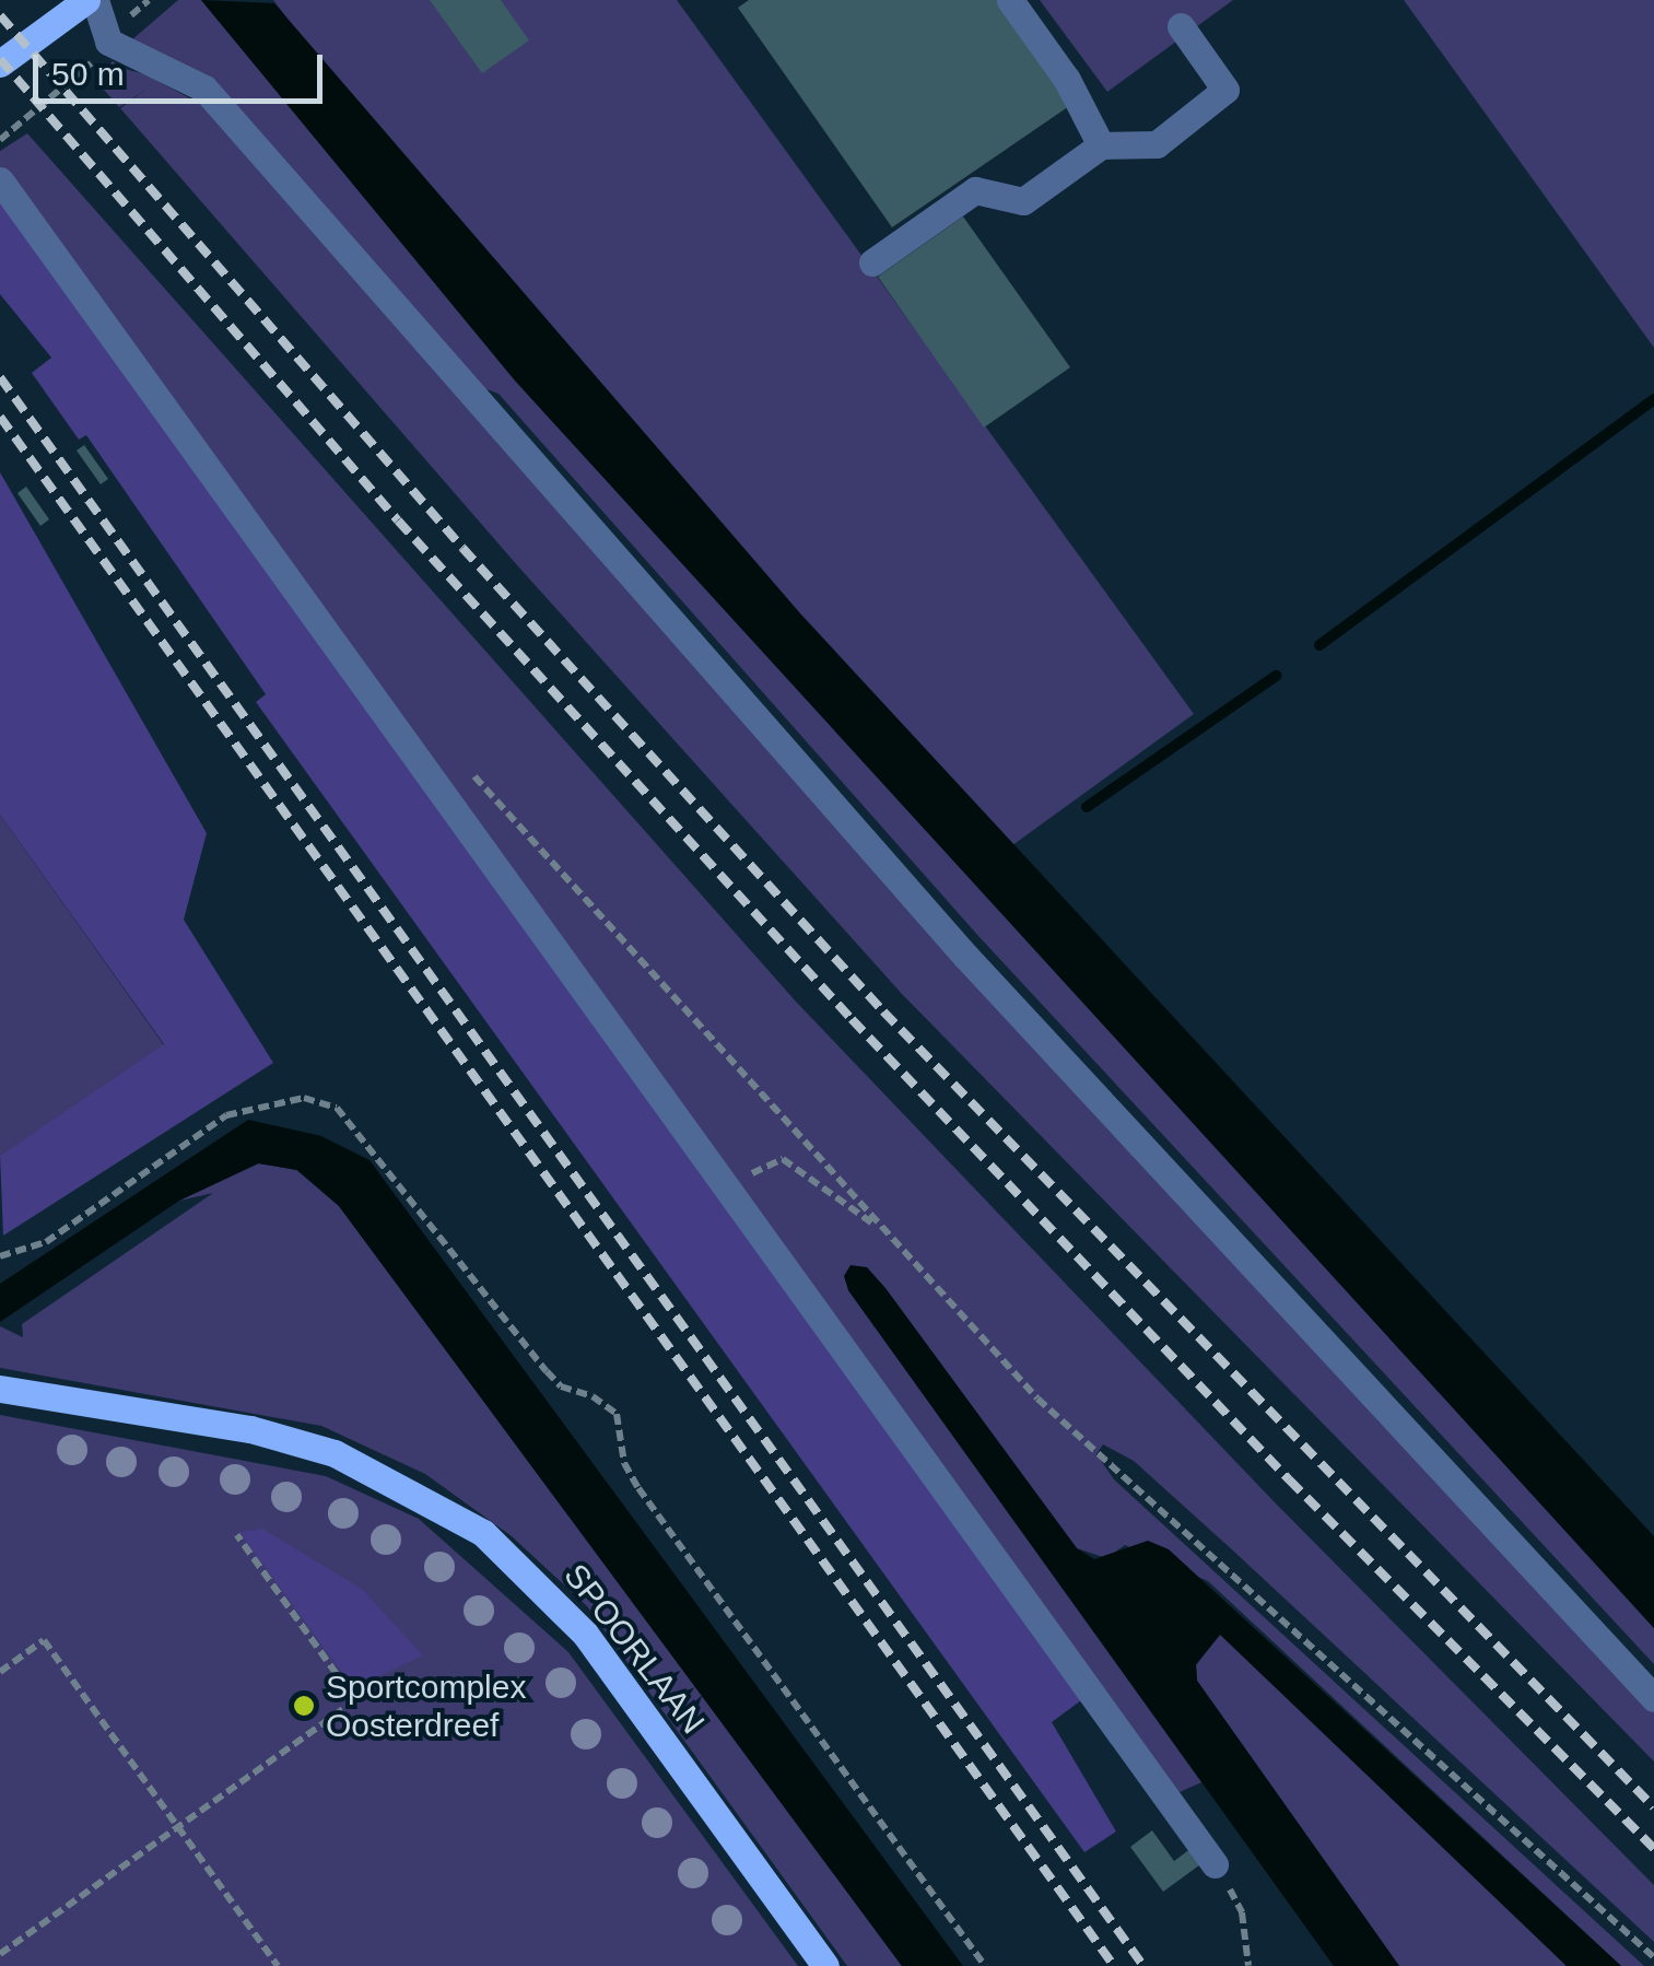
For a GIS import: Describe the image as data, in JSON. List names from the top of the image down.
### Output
{
  "streets": {
    "main road": ["SPOORLAAN"]
  },
  "places": ["Sportcomplex Oosterdreef"],
  "scale_bar": "50 m"
}
